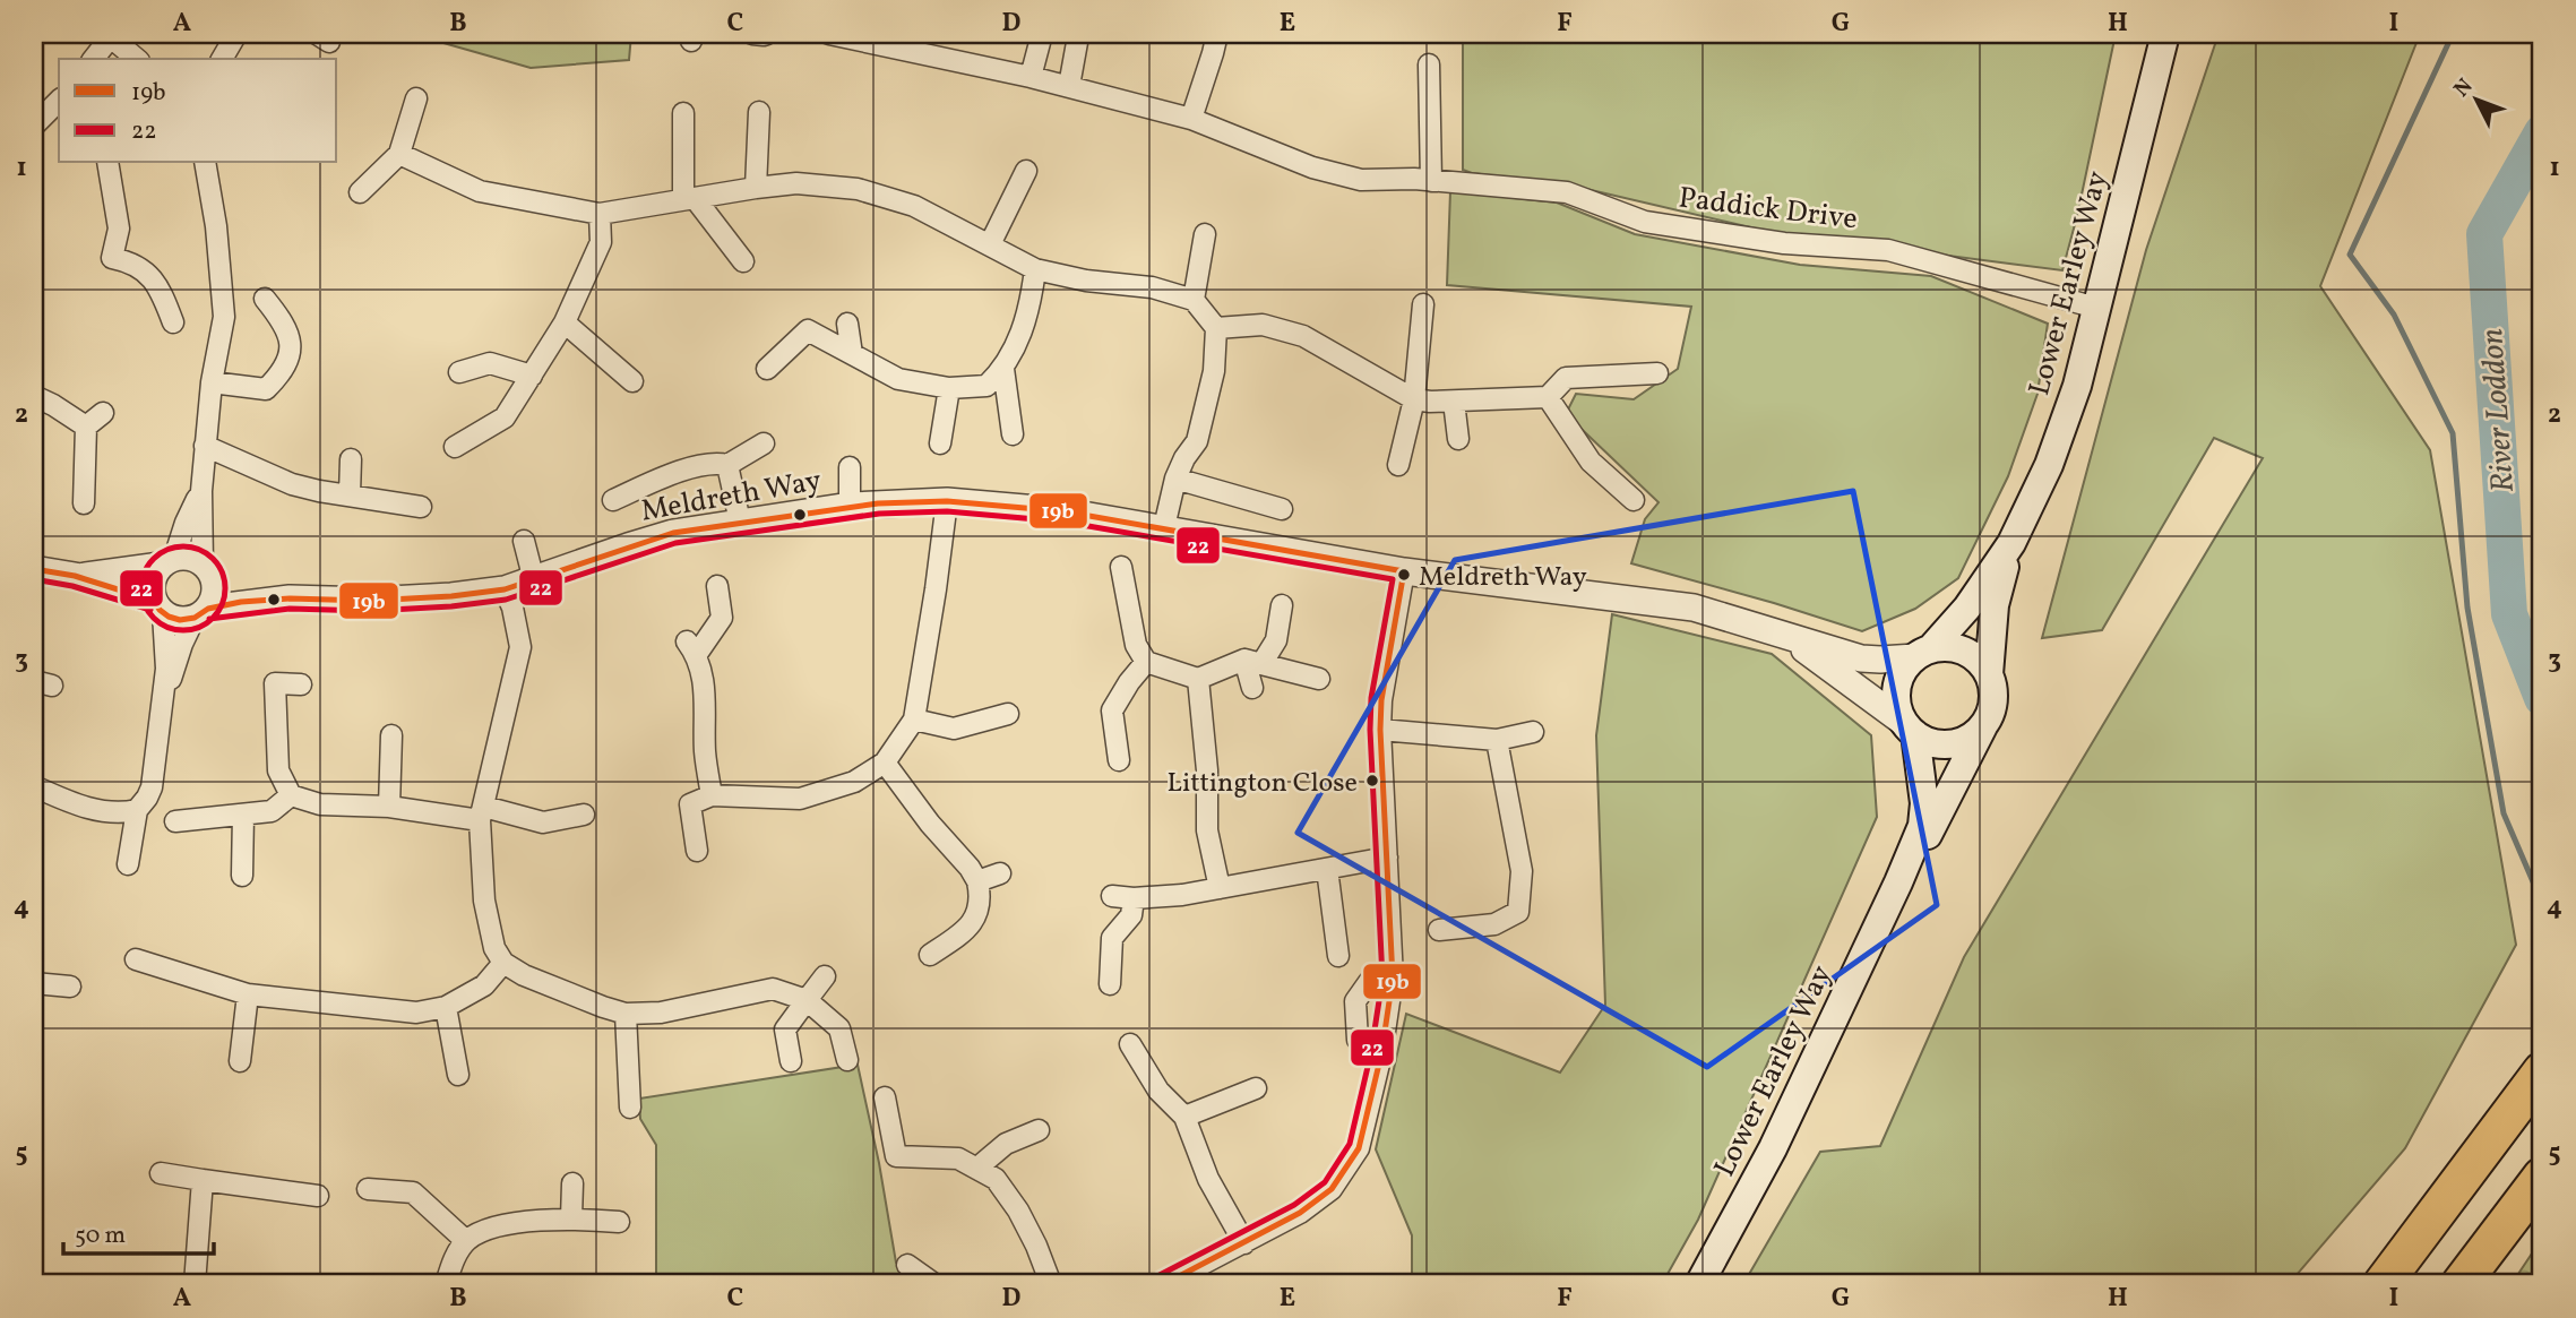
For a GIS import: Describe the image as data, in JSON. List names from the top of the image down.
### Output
{
  "streets": {
    "main road": ["Lower Earley Way"],
    "street": ["Paddick Drive", "Meldreth Way"]
  },
  "crossings": [
    ["Paddick Drive", "Lower Earley Way"],
    ["Lower Earley Way", "Meldreth Way"]
  ],
  "water": ["River Loddon"],
  "places": ["Meldreth Way", "Littington Close"],
  "lines": ["transit line 19b", "transit line 22"],
  "legend": ["19b", "22"],
  "scale_bar": "50 m",
  "north": "top left",
  "grid": {
    "columns": [
      "A",
      "B",
      "C",
      "D",
      "E",
      "F",
      "G",
      "H",
      "I"
    ],
    "rows": [
      "1",
      "2",
      "3",
      "4",
      "5"
    ]
  }
}
